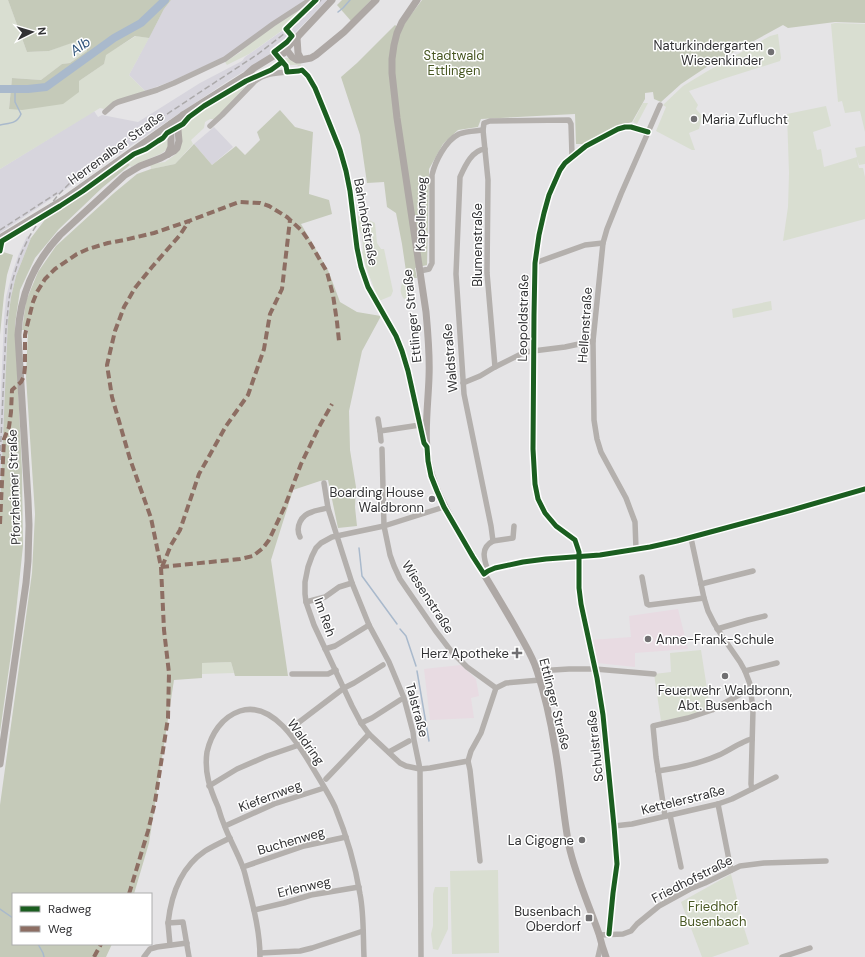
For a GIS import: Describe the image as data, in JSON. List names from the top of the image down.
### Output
{
  "streets": {
    "main road": ["Herrenalber Straße", "Ettlinger Straße", "Pforzheimer Straße"],
    "street": [
      "Kapellenweg",
      "Bahnhofstraße",
      "Blumenstraße",
      "Leopoldstraße",
      "Hellenstraße",
      "Waldstraße",
      "Wiesenstraße",
      "Im Reh",
      "Talstraße",
      "Waldring",
      "Schulstraße",
      "Kiefernweg",
      "Kettelerstraße",
      "Buchenweg",
      "Friedhofstraße",
      "Erlenweg"
    ]
  },
  "crossings": [
    ["Kapellenweg", "Blumenstraße"],
    ["Kapellenweg", "Ettlinger Straße"],
    ["Bahnhofstraße", "Ettlinger Straße"],
    ["Blumenstraße", "Leopoldstraße"],
    ["Blumenstraße", "Waldstraße"],
    ["Ettlinger Straße", "Im Reh"],
    ["Ettlinger Straße", "Friedhofstraße"],
    ["Leopoldstraße", "Hellenstraße"],
    ["Leopoldstraße", "Schulstraße"],
    ["Wiesenstraße", "Im Reh"],
    ["Im Reh", "Talstraße"],
    ["Waldring", "Kiefernweg"],
    ["Waldring", "Buchenweg"],
    ["Waldring", "Erlenweg"],
    ["Schulstraße", "Kettelerstraße"],
    ["Schulstraße", "Friedhofstraße"]
  ],
  "water": ["Alb"],
  "parks": ["Stadtwald Ettlingen", "Friedhof Busenbach"],
  "places": {
    "other": [
      "Naturkindergarten Wiesenkinder",
      "Maria Zuflucht",
      "Boarding House Waldbronn",
      "Anne-Frank-Schule",
      "Feuerwehr Waldbronn, Abt. Busenbach",
      "La Cigogne"
    ],
    "health": ["Herz Apotheke"],
    "transit": ["Busenbach Oberdorf"]
  },
  "legend": ["Radweg", "Weg"],
  "north": "right"
}
